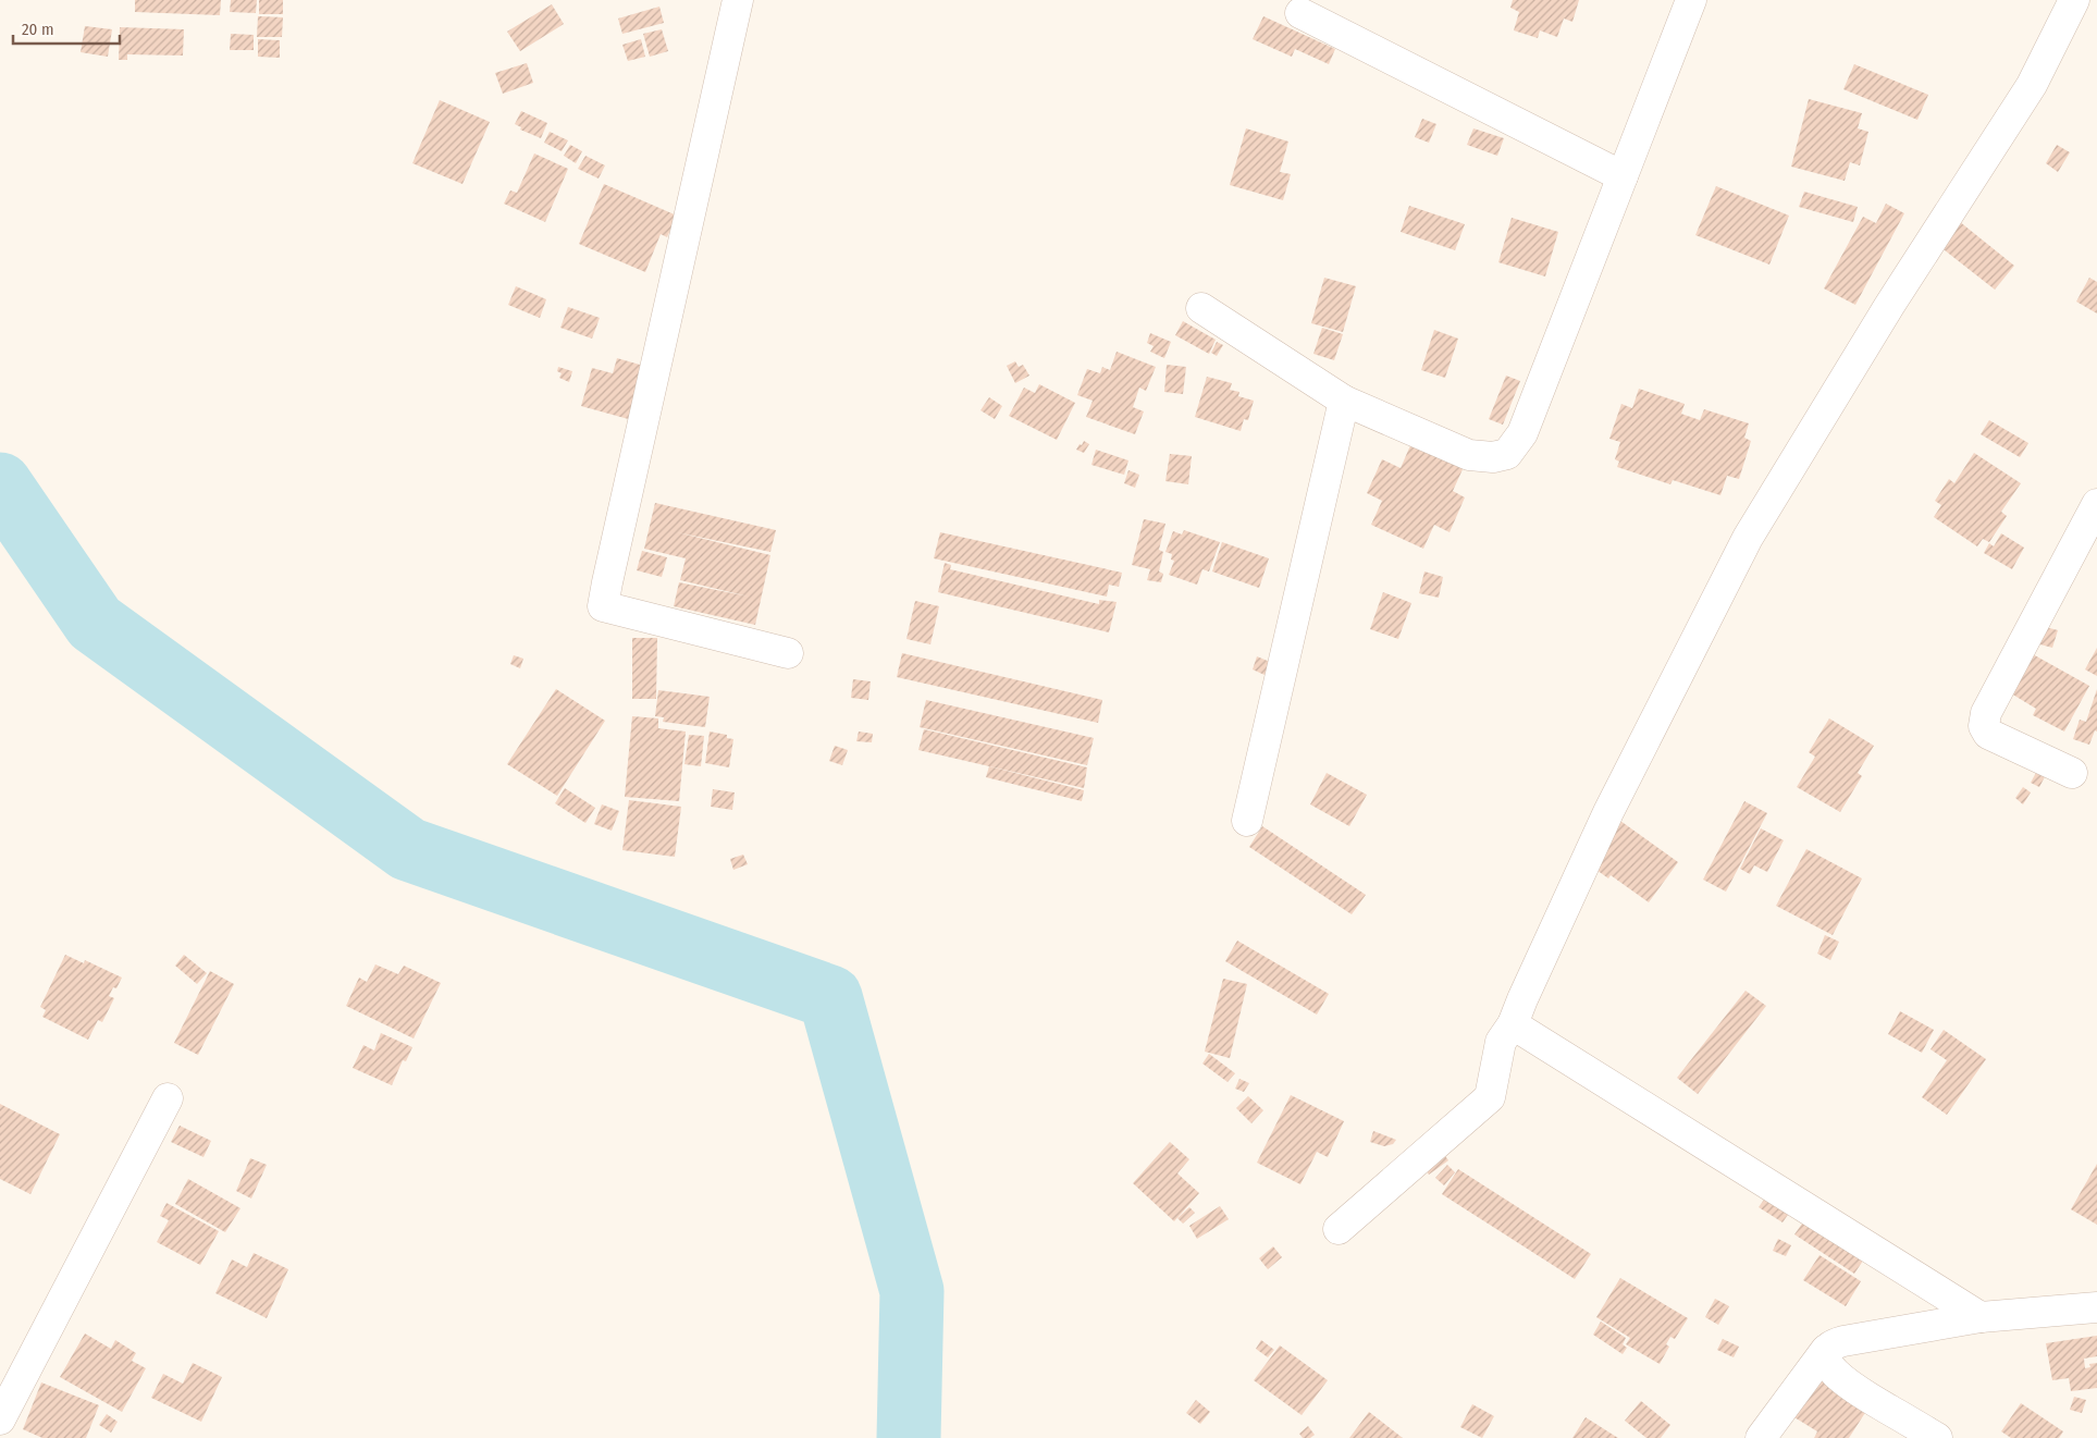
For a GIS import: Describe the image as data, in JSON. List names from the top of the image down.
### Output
{
  "scale_bar": "20 m"
}
